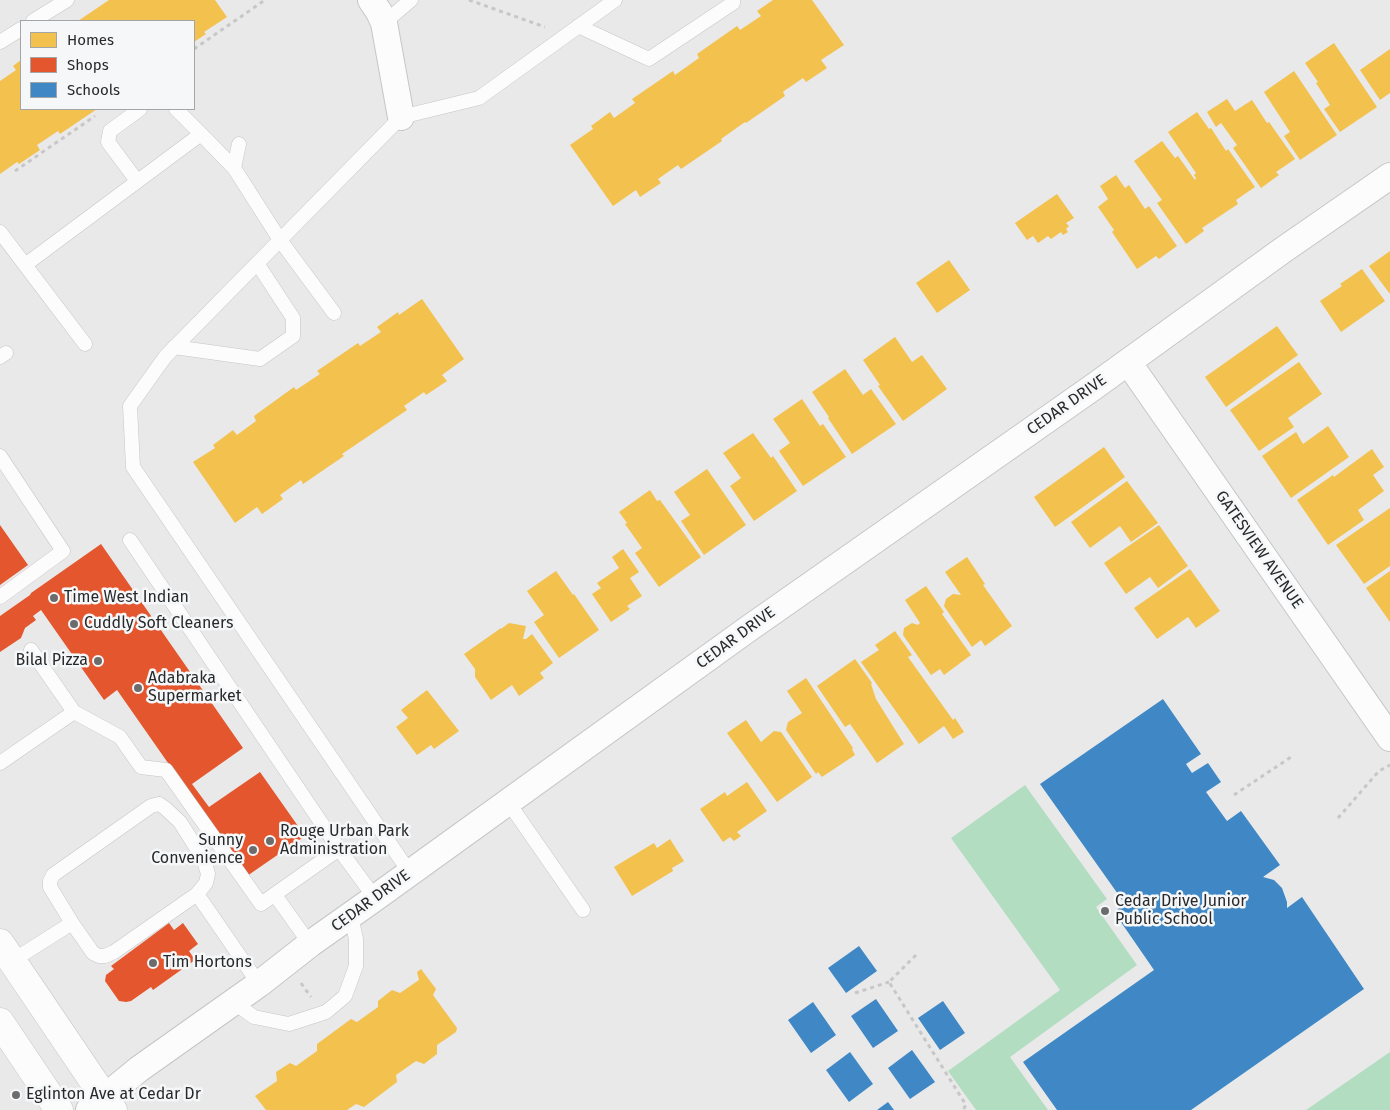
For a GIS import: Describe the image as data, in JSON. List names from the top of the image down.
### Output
{
  "streets": {
    "street": ["CEDAR DRIVE", "GATESVIEW AVENUE"]
  },
  "crossings": [
    ["CEDAR DRIVE", "GATESVIEW AVENUE"]
  ],
  "places": [
    "Time West Indian",
    "Cuddly Soft Cleaners",
    "Bilal Pizza",
    "Adabraka Supermarket",
    "Rouge Urban Park Administration",
    "Sunny Convenience",
    "Cedar Drive Junior Public School",
    "Tim Hortons",
    "Eglinton Ave at Cedar Dr"
  ],
  "legend": ["Homes", "Shops", "Schools"]
}
